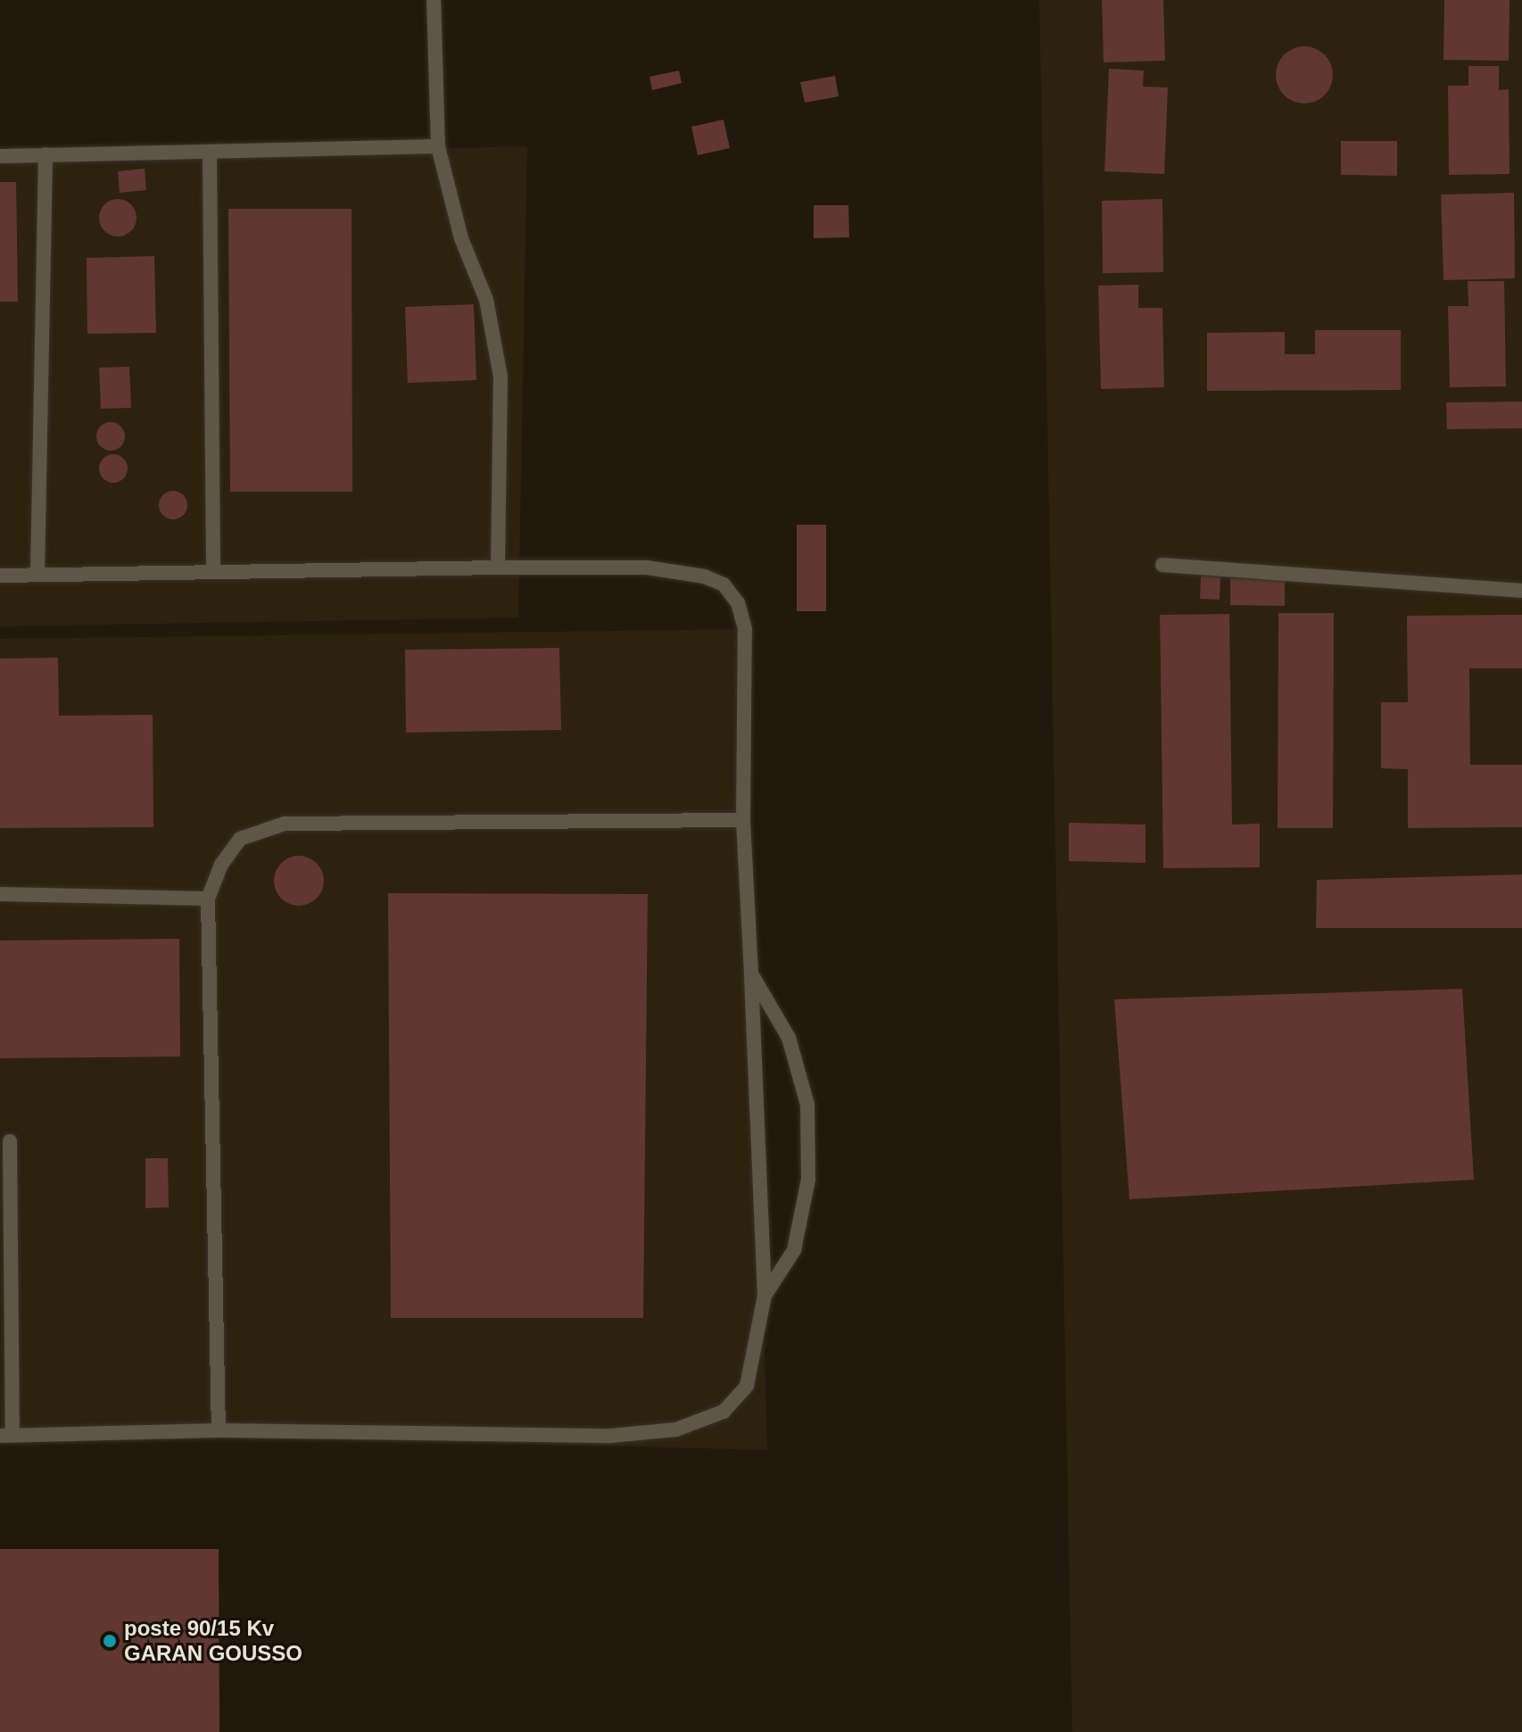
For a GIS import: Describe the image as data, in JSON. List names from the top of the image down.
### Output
{
  "places": ["poste 90/15 Kv GARAN GOUSSO"]
}
